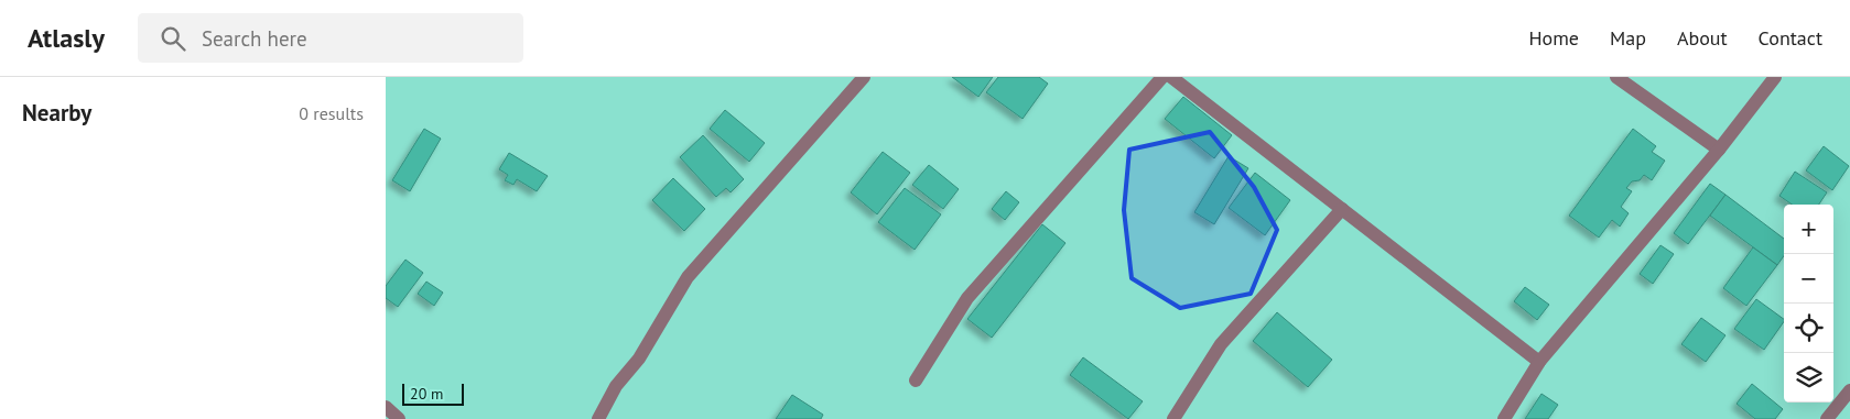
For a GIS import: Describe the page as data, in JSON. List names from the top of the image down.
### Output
{
  "scale_bar": "20 m",
  "page": {
    "header": "Atlasly",
    "search": "Search here",
    "nav": [
      "Home",
      "Map",
      "About",
      "Contact"
    ],
    "heading": ["Nearby", "0 results"],
    "map_buttons": ["+", "−"],
    "scale": "20 m"
  }
}
